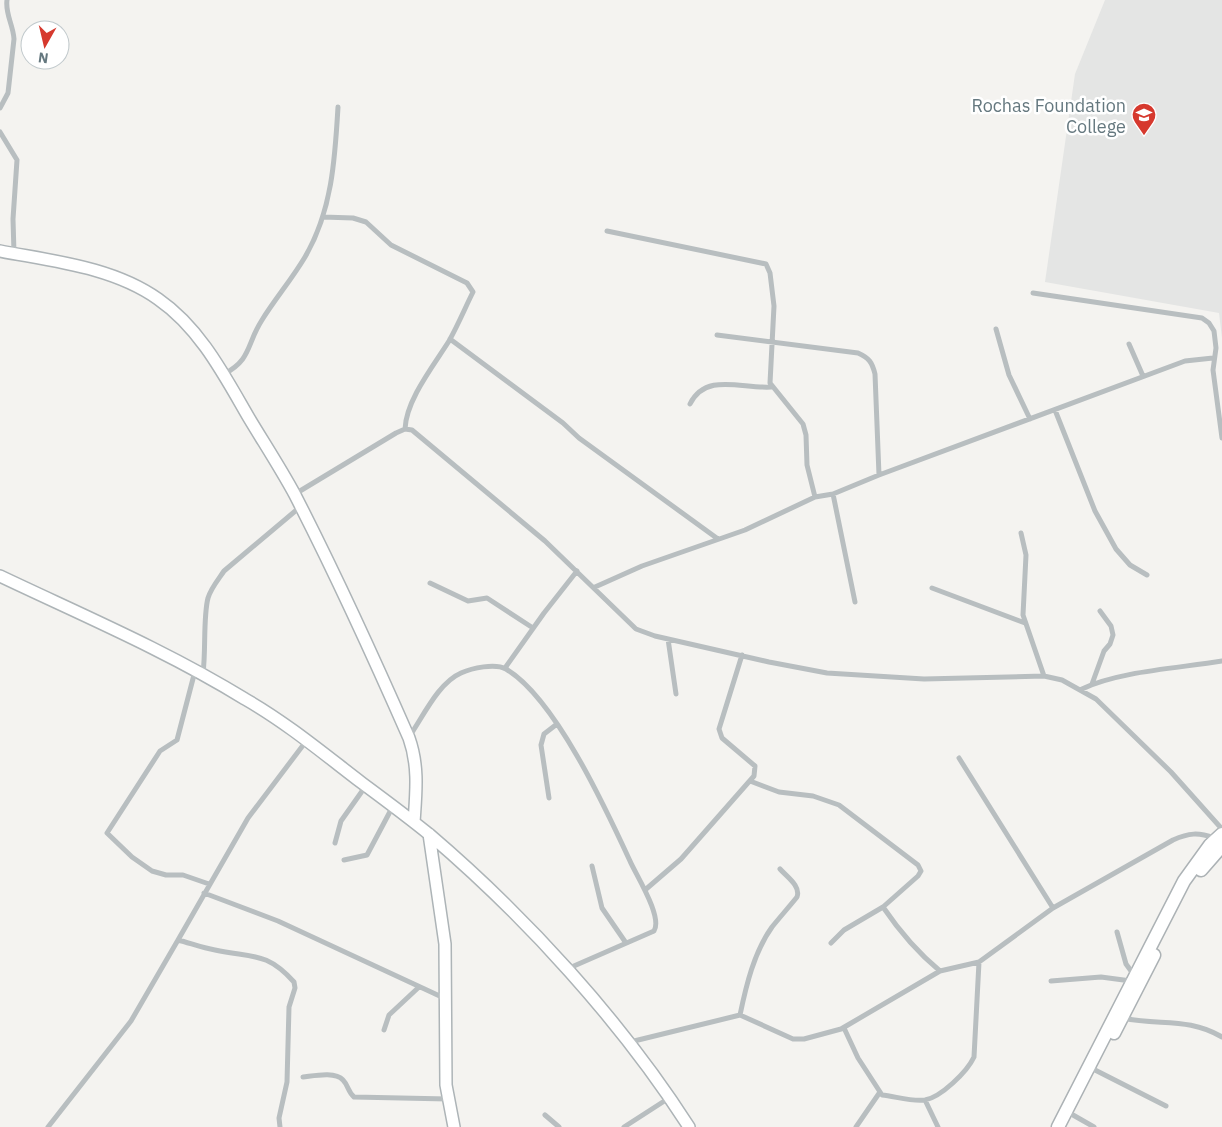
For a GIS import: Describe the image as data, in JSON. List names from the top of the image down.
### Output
{
  "places": {
    "school or university": ["Rochas Foundation College"]
  },
  "north": "bottom"
}
